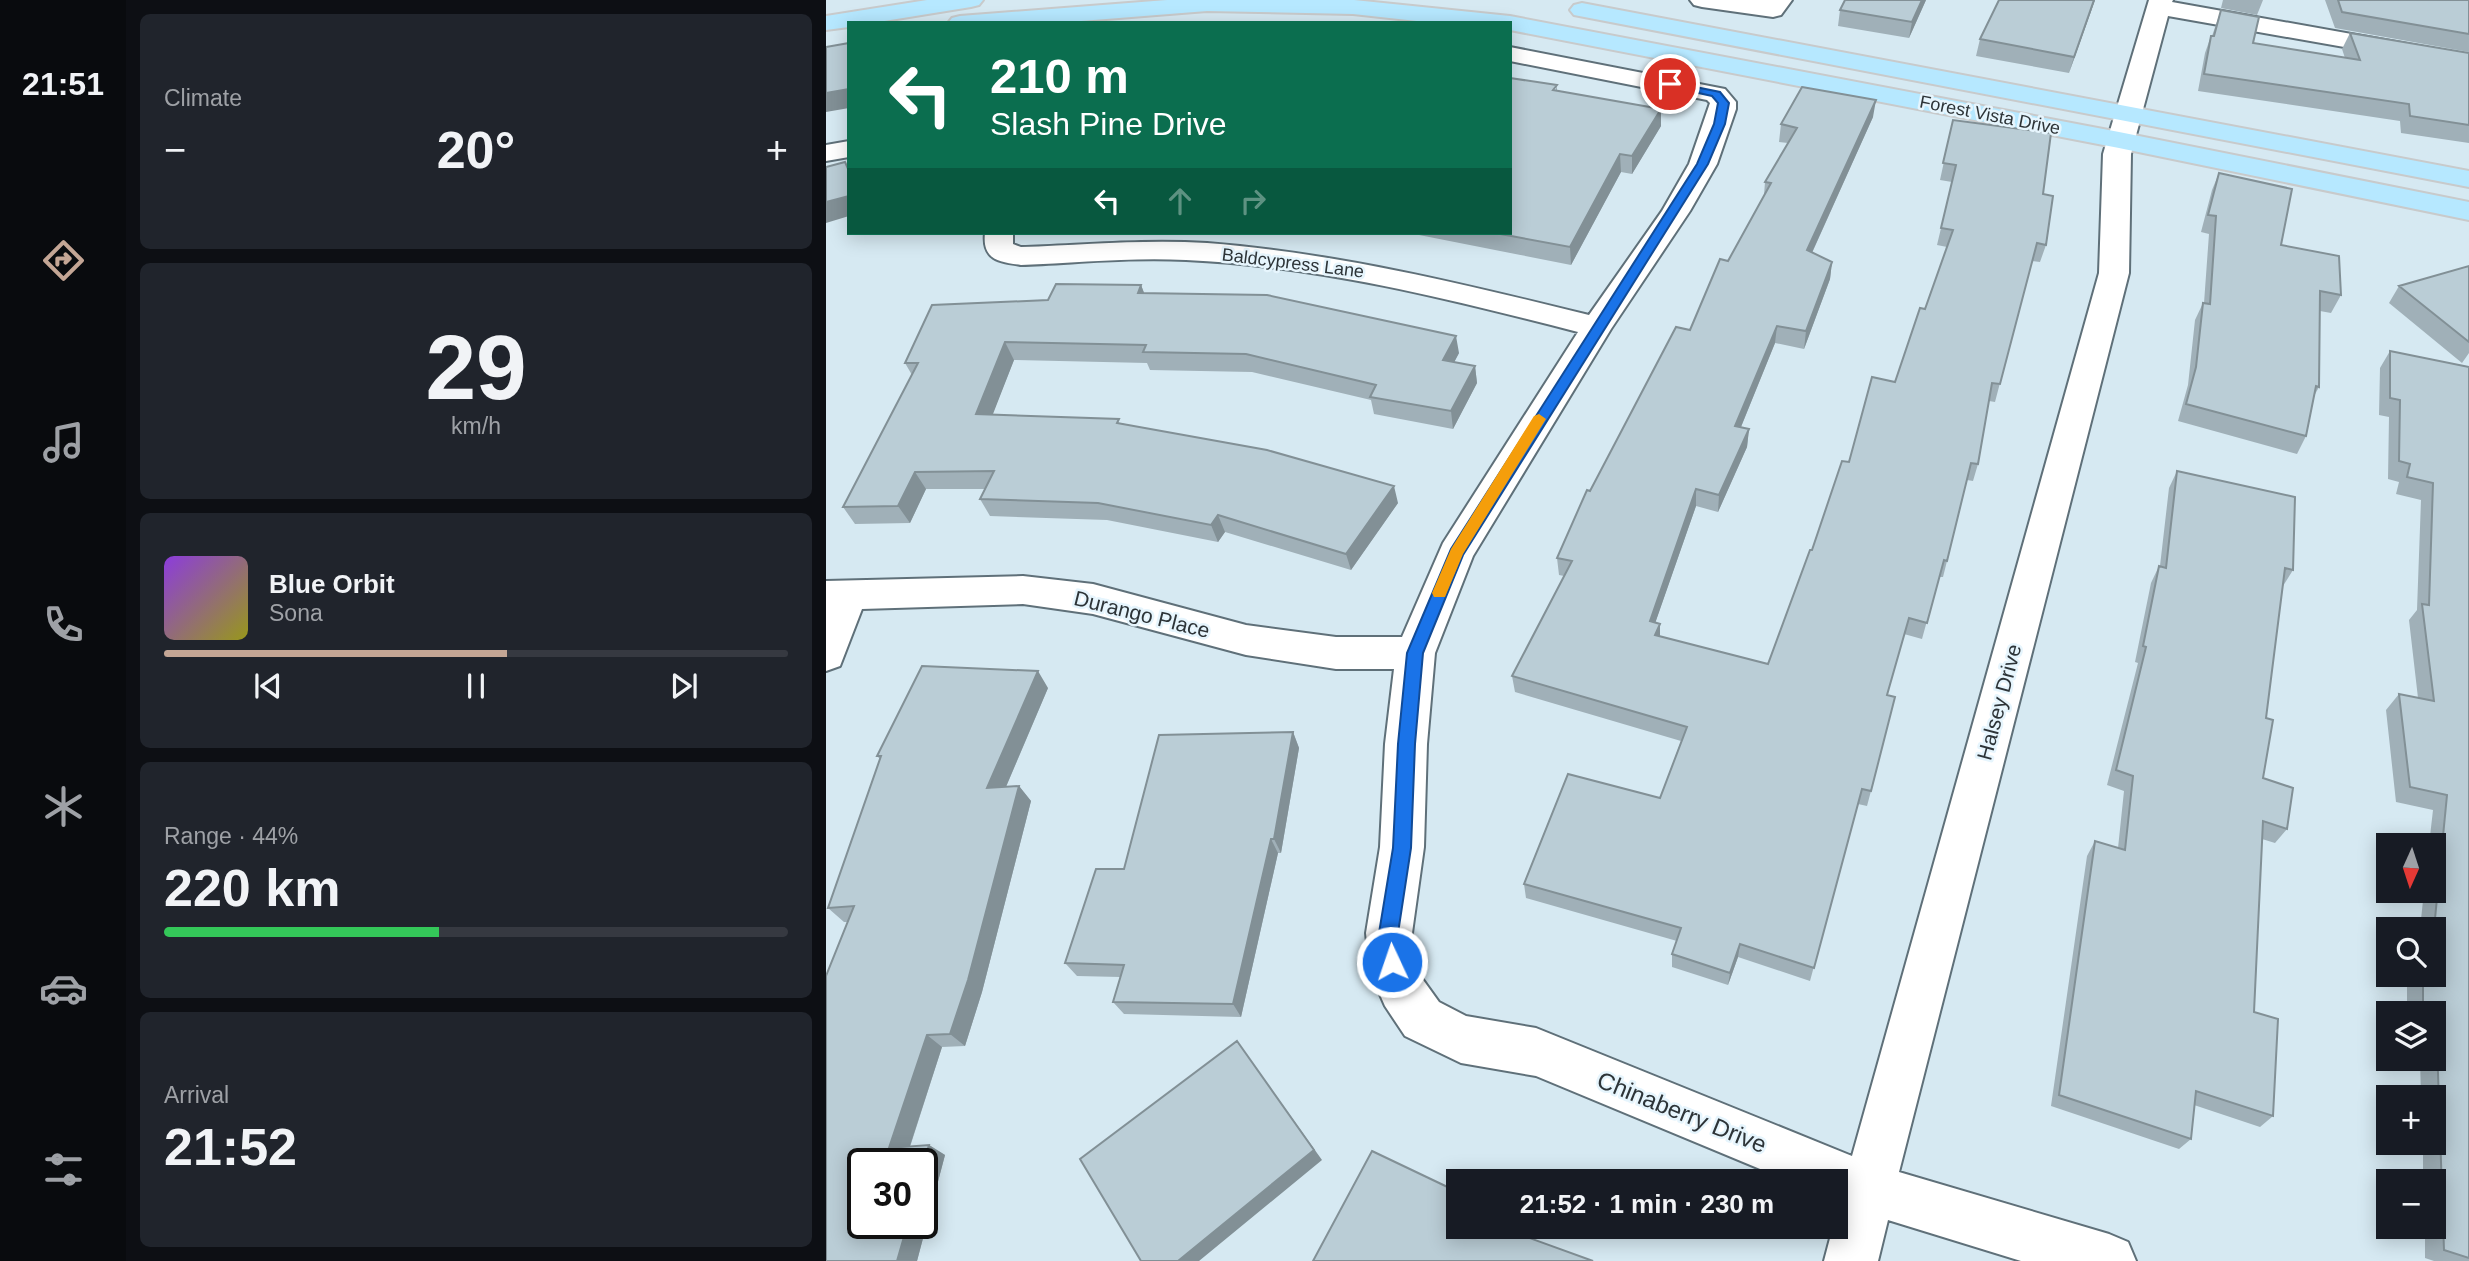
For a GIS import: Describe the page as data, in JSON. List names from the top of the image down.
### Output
{
  "streets": {
    "main road": ["Forest Vista Drive"],
    "street": [
      "Baldcypress Lane",
      "Durango Place",
      "Halsey Drive",
      "Chinaberry Drive"
    ]
  },
  "crossings": [
    ["Forest Vista Drive", "Halsey Drive"],
    ["Baldcypress Lane", "Chinaberry Drive"],
    ["Durango Place", "Chinaberry Drive"],
    ["Halsey Drive", "Chinaberry Drive"]
  ],
  "north": "bottom",
  "page": {
    "tabs": "21:51",
    "tile": [
      "Climate",
      ["29", "km/h"],
      ["Range · 44%", "220 km"],
      ["Arrival", "21:52"]
    ],
    "turn": ["210 m", "Slash Pine Drive"],
    "heat": ["−", "20°", "+"],
    "song": ["Blue Orbit", "Sona"],
    "map_buttons": ["+", "−"],
    "limit": "30",
    "trip": "21:52 · 1 min · 230 m"
  }
}
